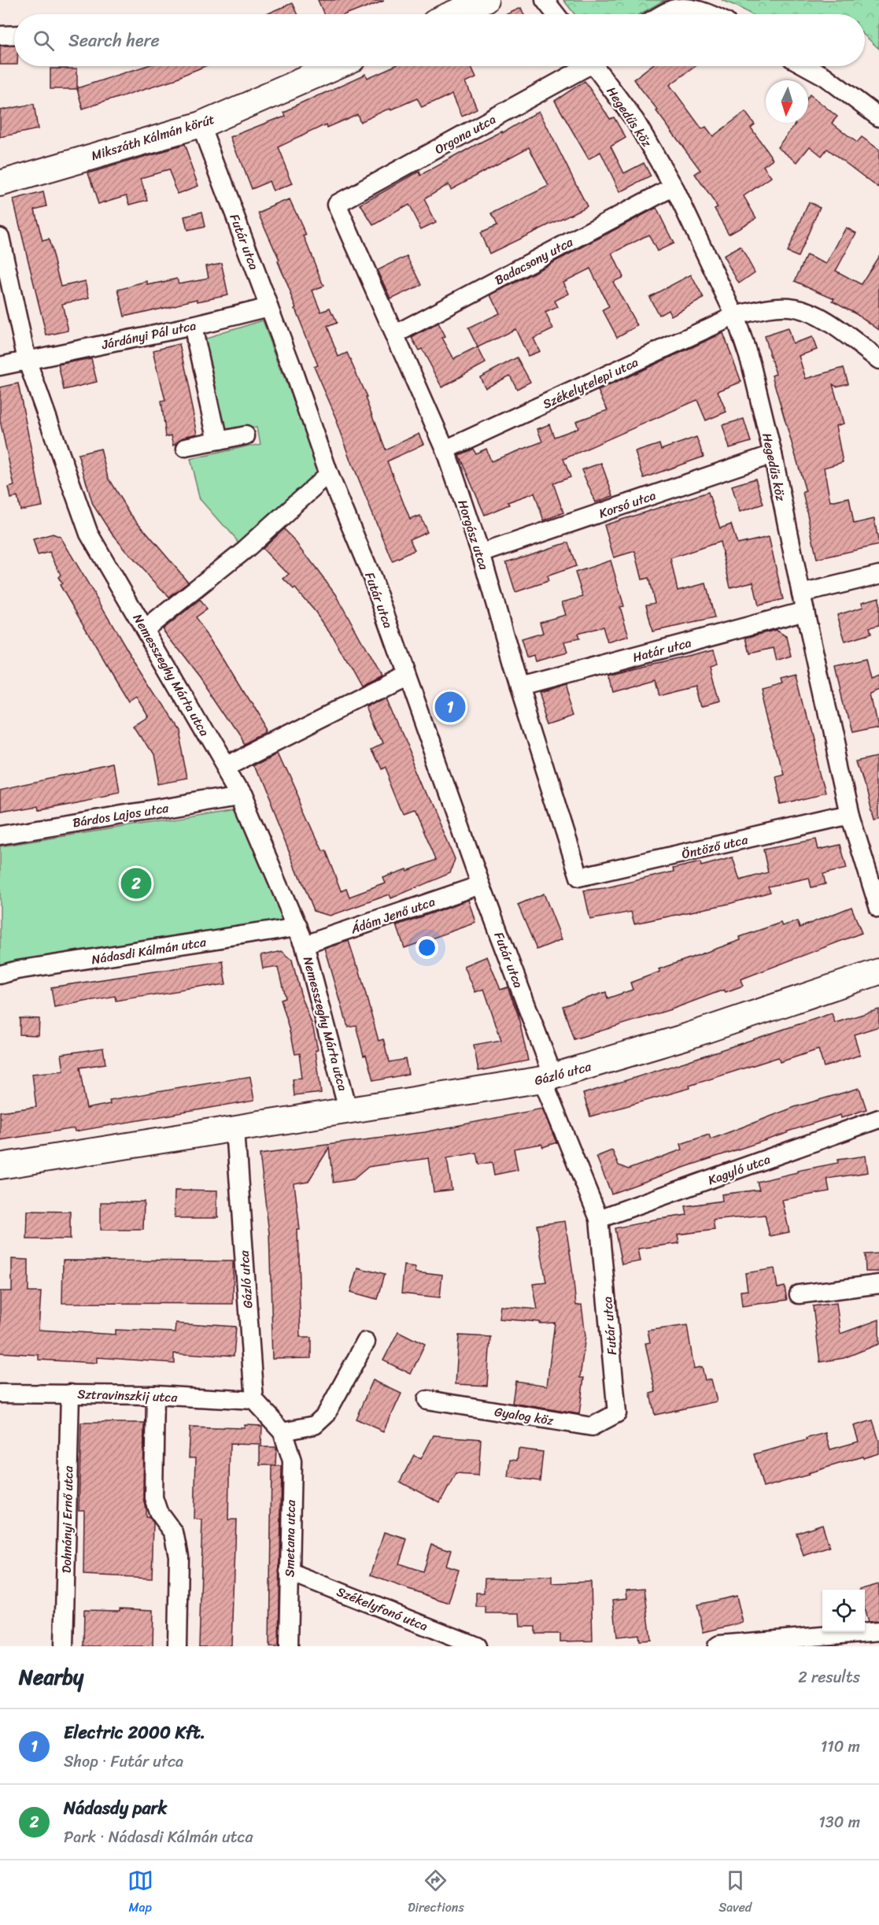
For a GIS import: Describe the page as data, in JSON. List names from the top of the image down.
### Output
{
  "streets": {
    "street": [
      "Hegedűs köz",
      "Orgona utca",
      "Mikszáth Kálmán körút",
      "Futár utca",
      "Badacsony utca",
      "Járdányi Pál utca",
      "Székelytelepi utca",
      "Korsó utca",
      "Horgász utca",
      "Határ utca",
      "Nemesszeghy Márta utca",
      "Bárdos Lajos utca",
      "Öntöző utca",
      "Ádám Jenő utca",
      "Nádasdi Kálmán utca",
      "Gázló utca",
      "Kagyló utca",
      "Sztravinszkij utca",
      "Gyalog köz",
      "Dohnányi Ernő utca",
      "Smetana utca",
      "Székelyfonó utca"
    ]
  },
  "crossings": [
    ["Hegedűs köz", "Badacsony utca"],
    ["Hegedűs köz", "Székelytelepi utca"],
    ["Hegedűs köz", "Korsó utca"],
    ["Hegedűs köz", "Határ utca"],
    ["Hegedűs köz", "Öntöző utca"],
    ["Orgona utca", "Horgász utca"],
    ["Mikszáth Kálmán körút", "Futár utca"],
    ["Futár utca", "Járdányi Pál utca"],
    ["Futár utca", "Ádám Jenő utca"],
    ["Futár utca", "Gázló utca"],
    ["Futár utca", "Kagyló utca"],
    ["Futár utca", "Gyalog köz"],
    ["Badacsony utca", "Horgász utca"],
    ["Járdányi Pál utca", "Nemesszeghy Márta utca"],
    ["Székelytelepi utca", "Horgász utca"],
    ["Korsó utca", "Horgász utca"],
    ["Horgász utca", "Határ utca"],
    ["Horgász utca", "Öntöző utca"],
    ["Nemesszeghy Márta utca", "Bárdos Lajos utca"],
    ["Nemesszeghy Márta utca", "Ádám Jenő utca"],
    ["Nemesszeghy Márta utca", "Nádasdi Kálmán utca"],
    ["Nemesszeghy Márta utca", "Gázló utca"],
    ["Gázló utca", "Sztravinszkij utca"],
    ["Gázló utca", "Smetana utca"],
    ["Sztravinszkij utca", "Dohnányi Ernő utca"],
    ["Sztravinszkij utca", "Smetana utca"],
    ["Smetana utca", "Székelyfonó utca"]
  ],
  "north": "bottom",
  "page": {
    "search": "Search here",
    "pins": ["1", "2"],
    "heading": ["Nearby", "2 results"],
    "list": [
      {
        "mark": "1",
        "name": "Electric 2000 Kft.",
        "note": "Shop · Futár utca",
        "value": "110 m"
      },
      {
        "mark": "2",
        "name": "Nádasdy park",
        "note": "Park · Nádasdi Kálmán utca",
        "value": "130 m"
      }
    ],
    "nav": ["Map", "Directions", "Saved"]
  }
}
